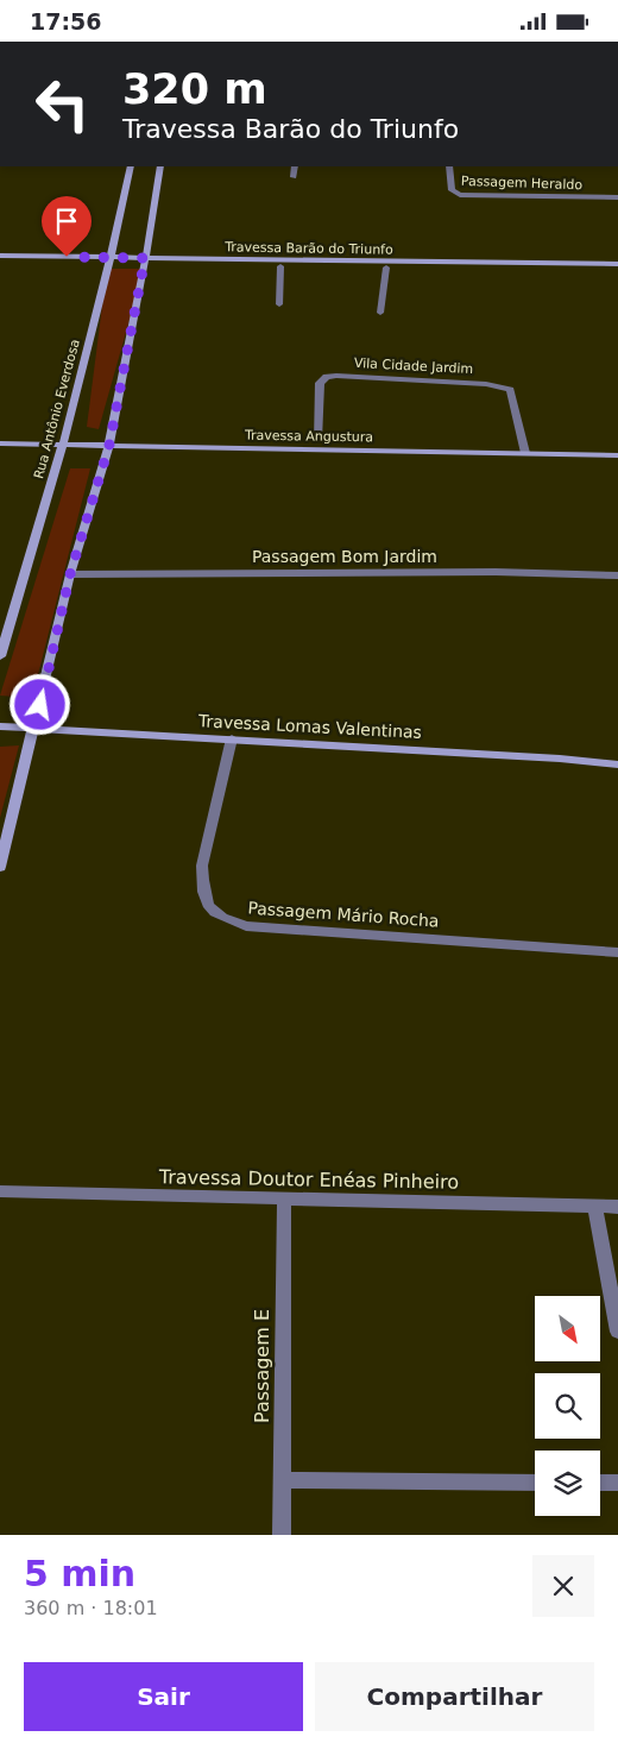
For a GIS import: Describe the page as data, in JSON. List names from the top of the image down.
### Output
{
  "streets": {
    "street": [
      "Passagem Heraldo",
      "Travessa Barão do Triunfo",
      "Vila Cidade Jardim",
      "Rua Antônio Everdosa",
      "Travessa Angustura",
      "Passagem Bom Jardim",
      "Travessa Lomas Valentinas",
      "Passagem Mário Rocha",
      "Travessa Doutor Enéas Pinheiro",
      "Passagem E"
    ]
  },
  "crossings": [
    ["Travessa Barão do Triunfo", "Rua Antônio Everdosa"],
    ["Vila Cidade Jardim", "Travessa Angustura"],
    ["Rua Antônio Everdosa", "Travessa Angustura"],
    ["Travessa Lomas Valentinas", "Passagem Mário Rocha"],
    ["Travessa Doutor Enéas Pinheiro", "Passagem E"]
  ],
  "north": "bottom right",
  "page": {
    "status": "17:56",
    "turn": ["320 m", "Travessa Barão do Triunfo"],
    "heading": ["5 min", "360 m · 18:01"],
    "buttons": ["Sair", "Compartilhar"]
  }
}
